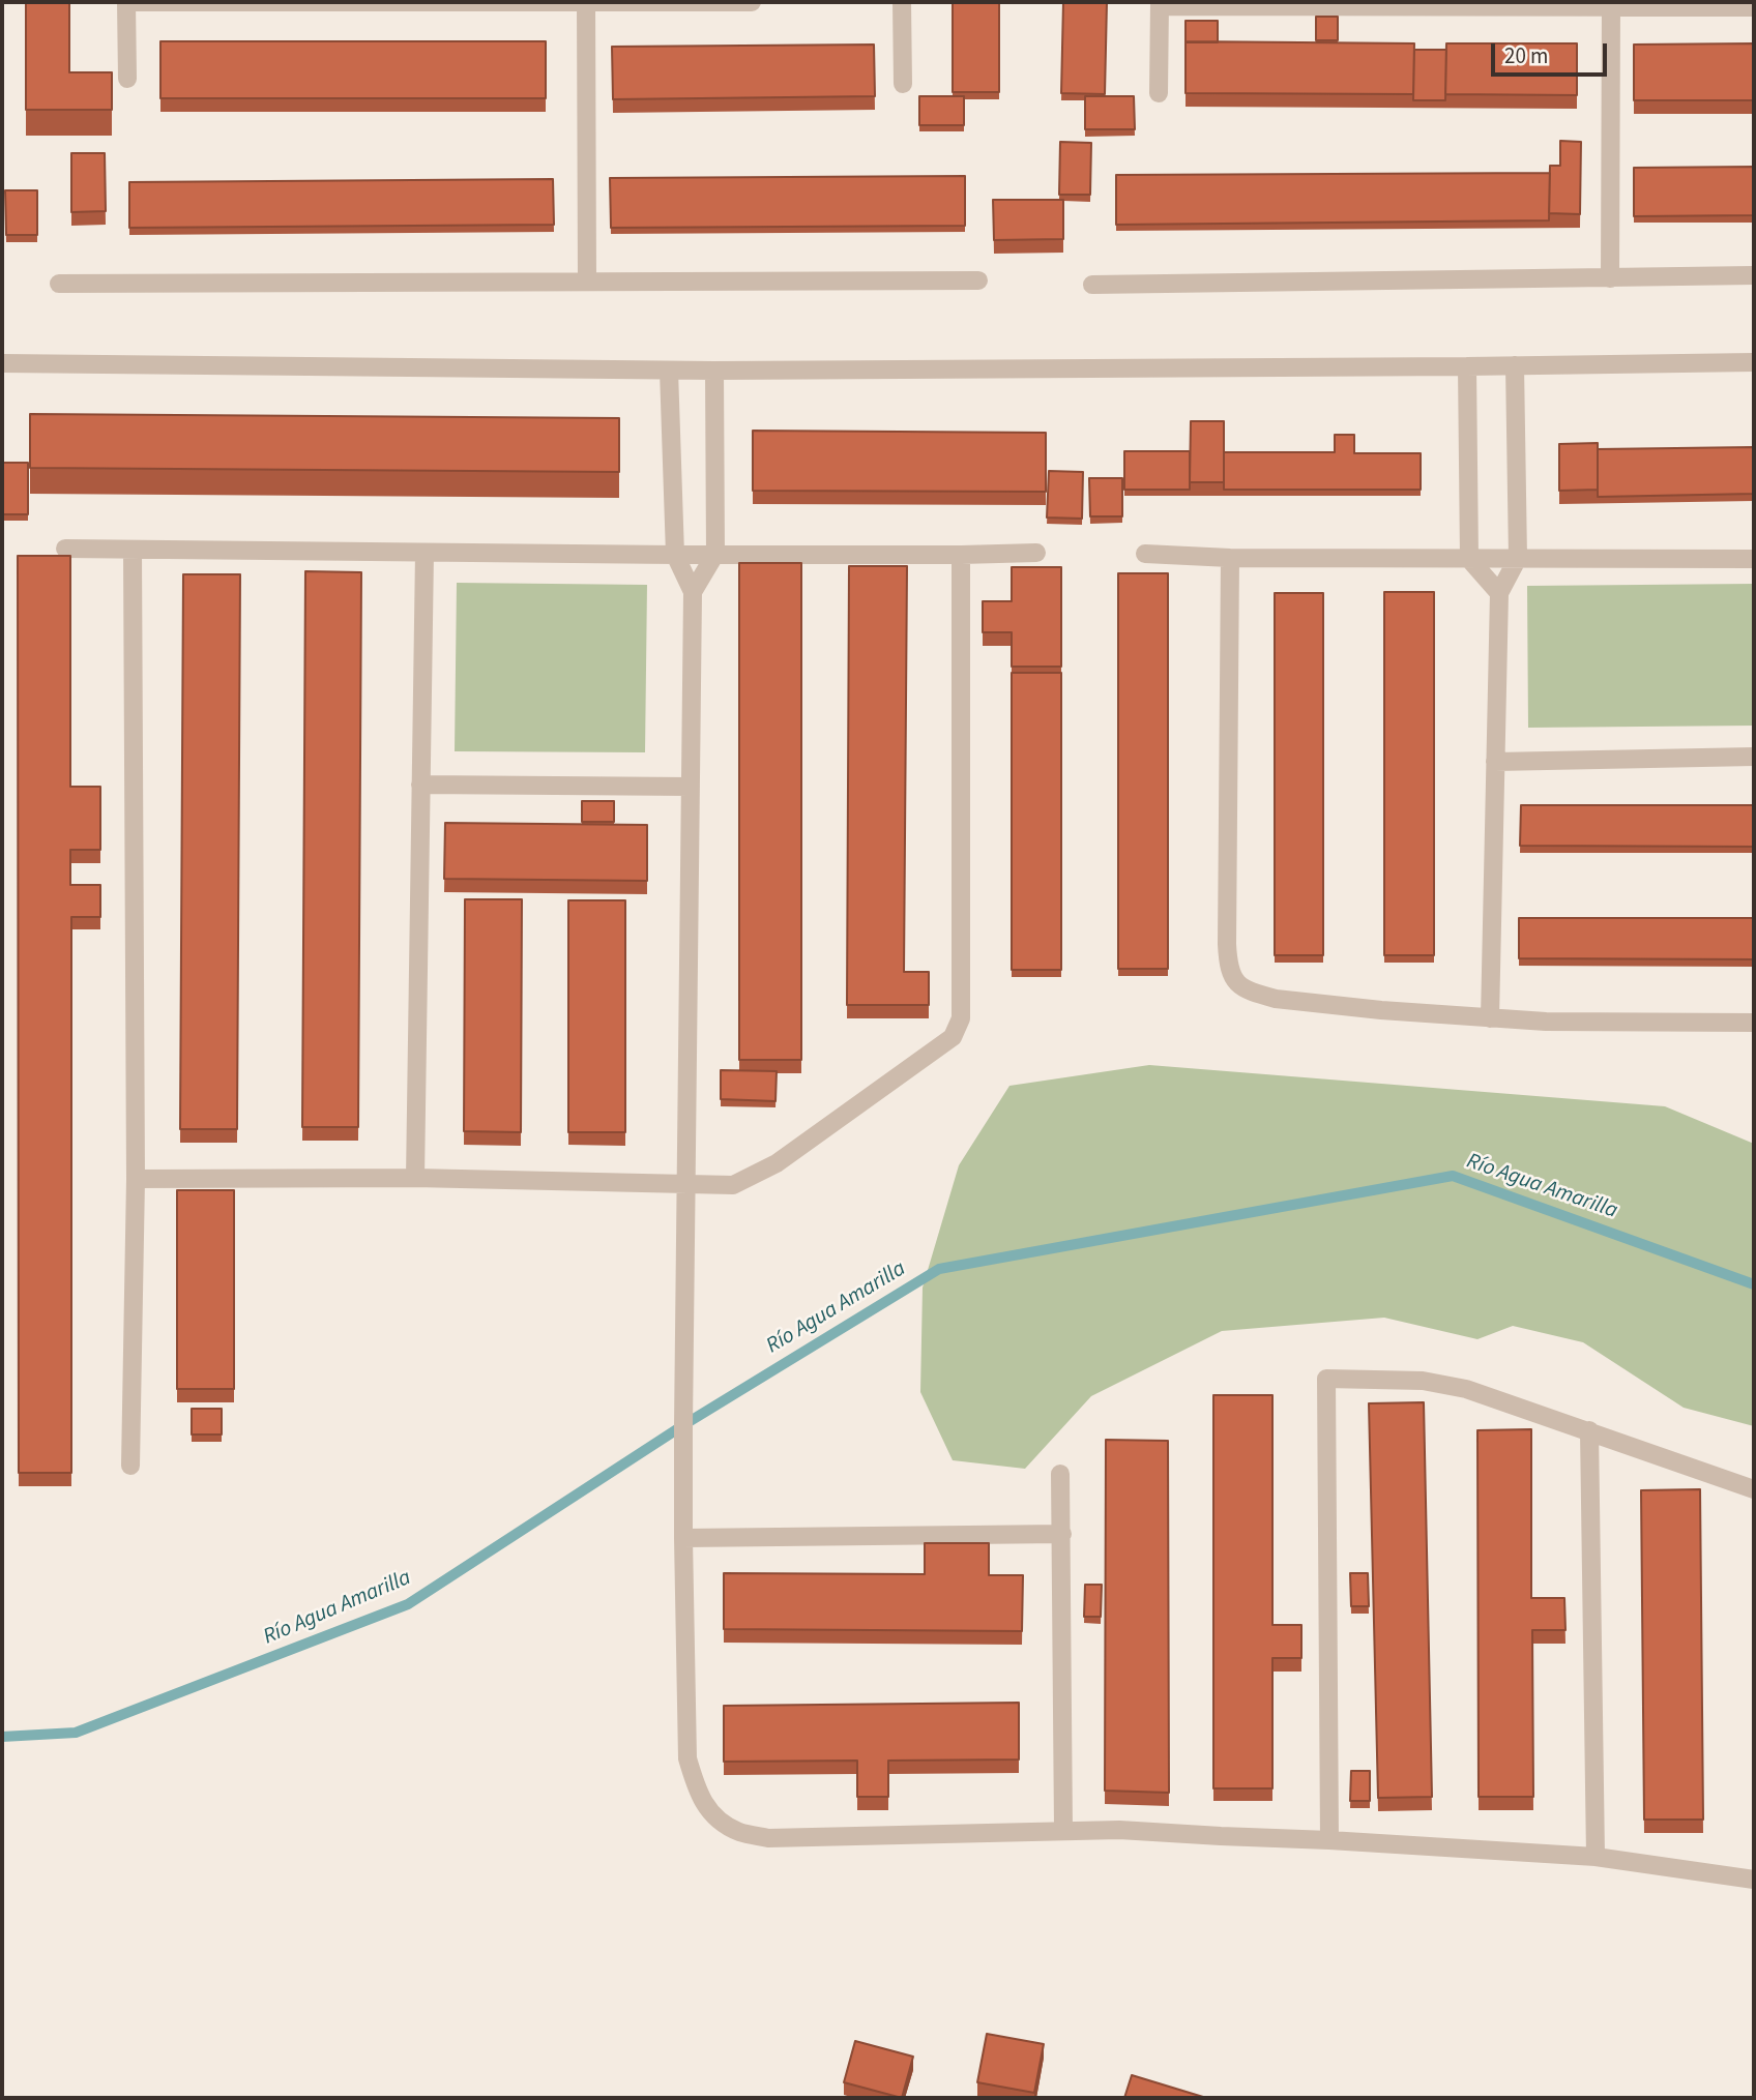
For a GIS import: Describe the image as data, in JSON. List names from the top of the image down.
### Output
{
  "water": ["Río Agua Amarilla"],
  "scale_bar": "20 m"
}
